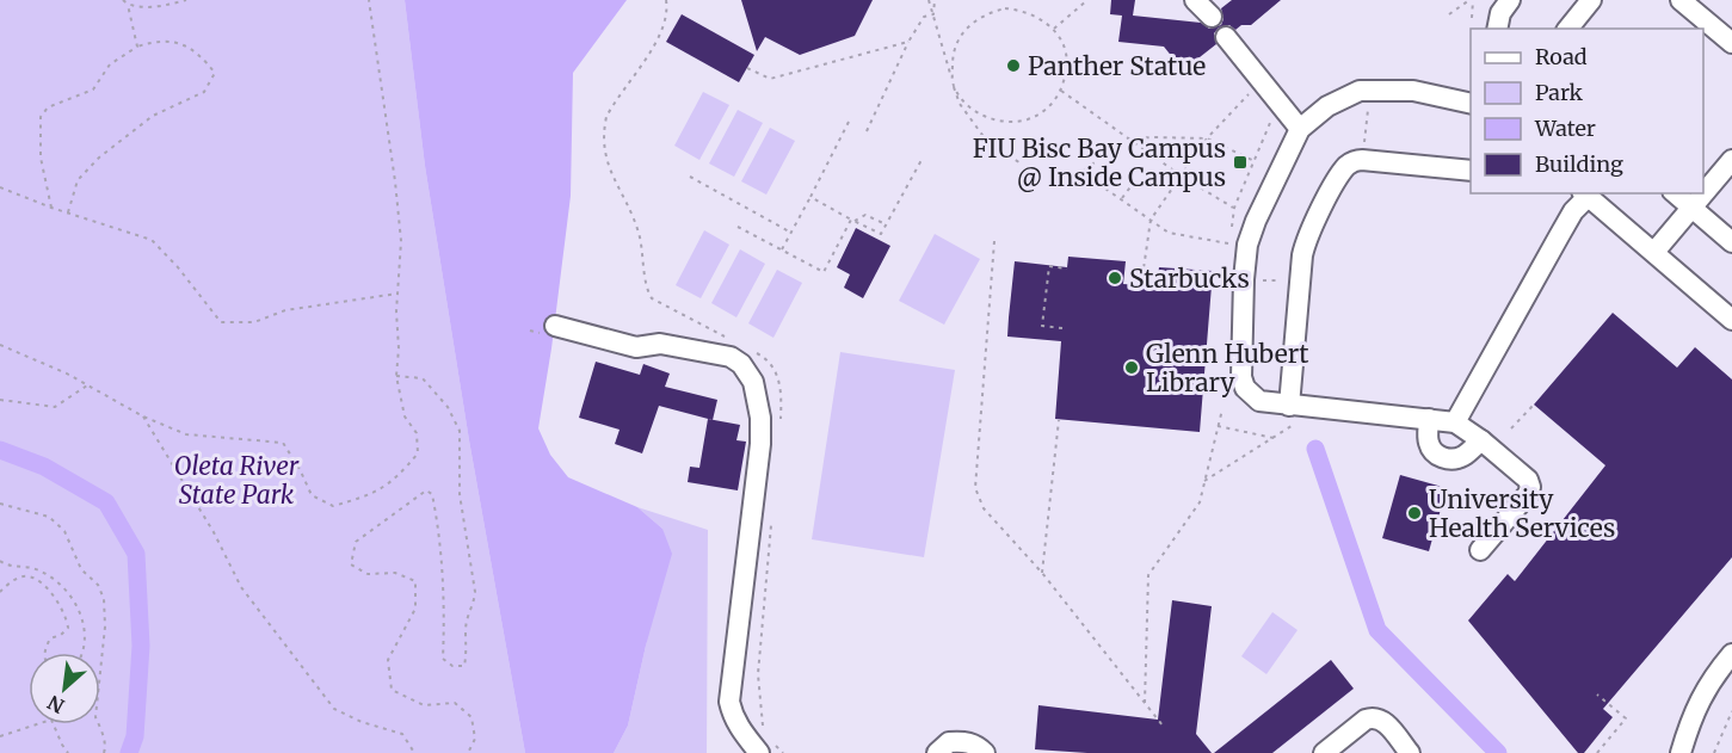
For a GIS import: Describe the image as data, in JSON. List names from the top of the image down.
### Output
{
  "parks": ["Oleta River State Park"],
  "places": {
    "other": [
      "Panther Statue",
      "Starbucks",
      "Glenn Hubert Library",
      "University Health Services"
    ],
    "transit": ["FIU Bisc Bay Campus @ Inside Campus"]
  },
  "legend": [
    "Road",
    "Park",
    "Water",
    "Building"
  ],
  "north": "bottom left"
}
